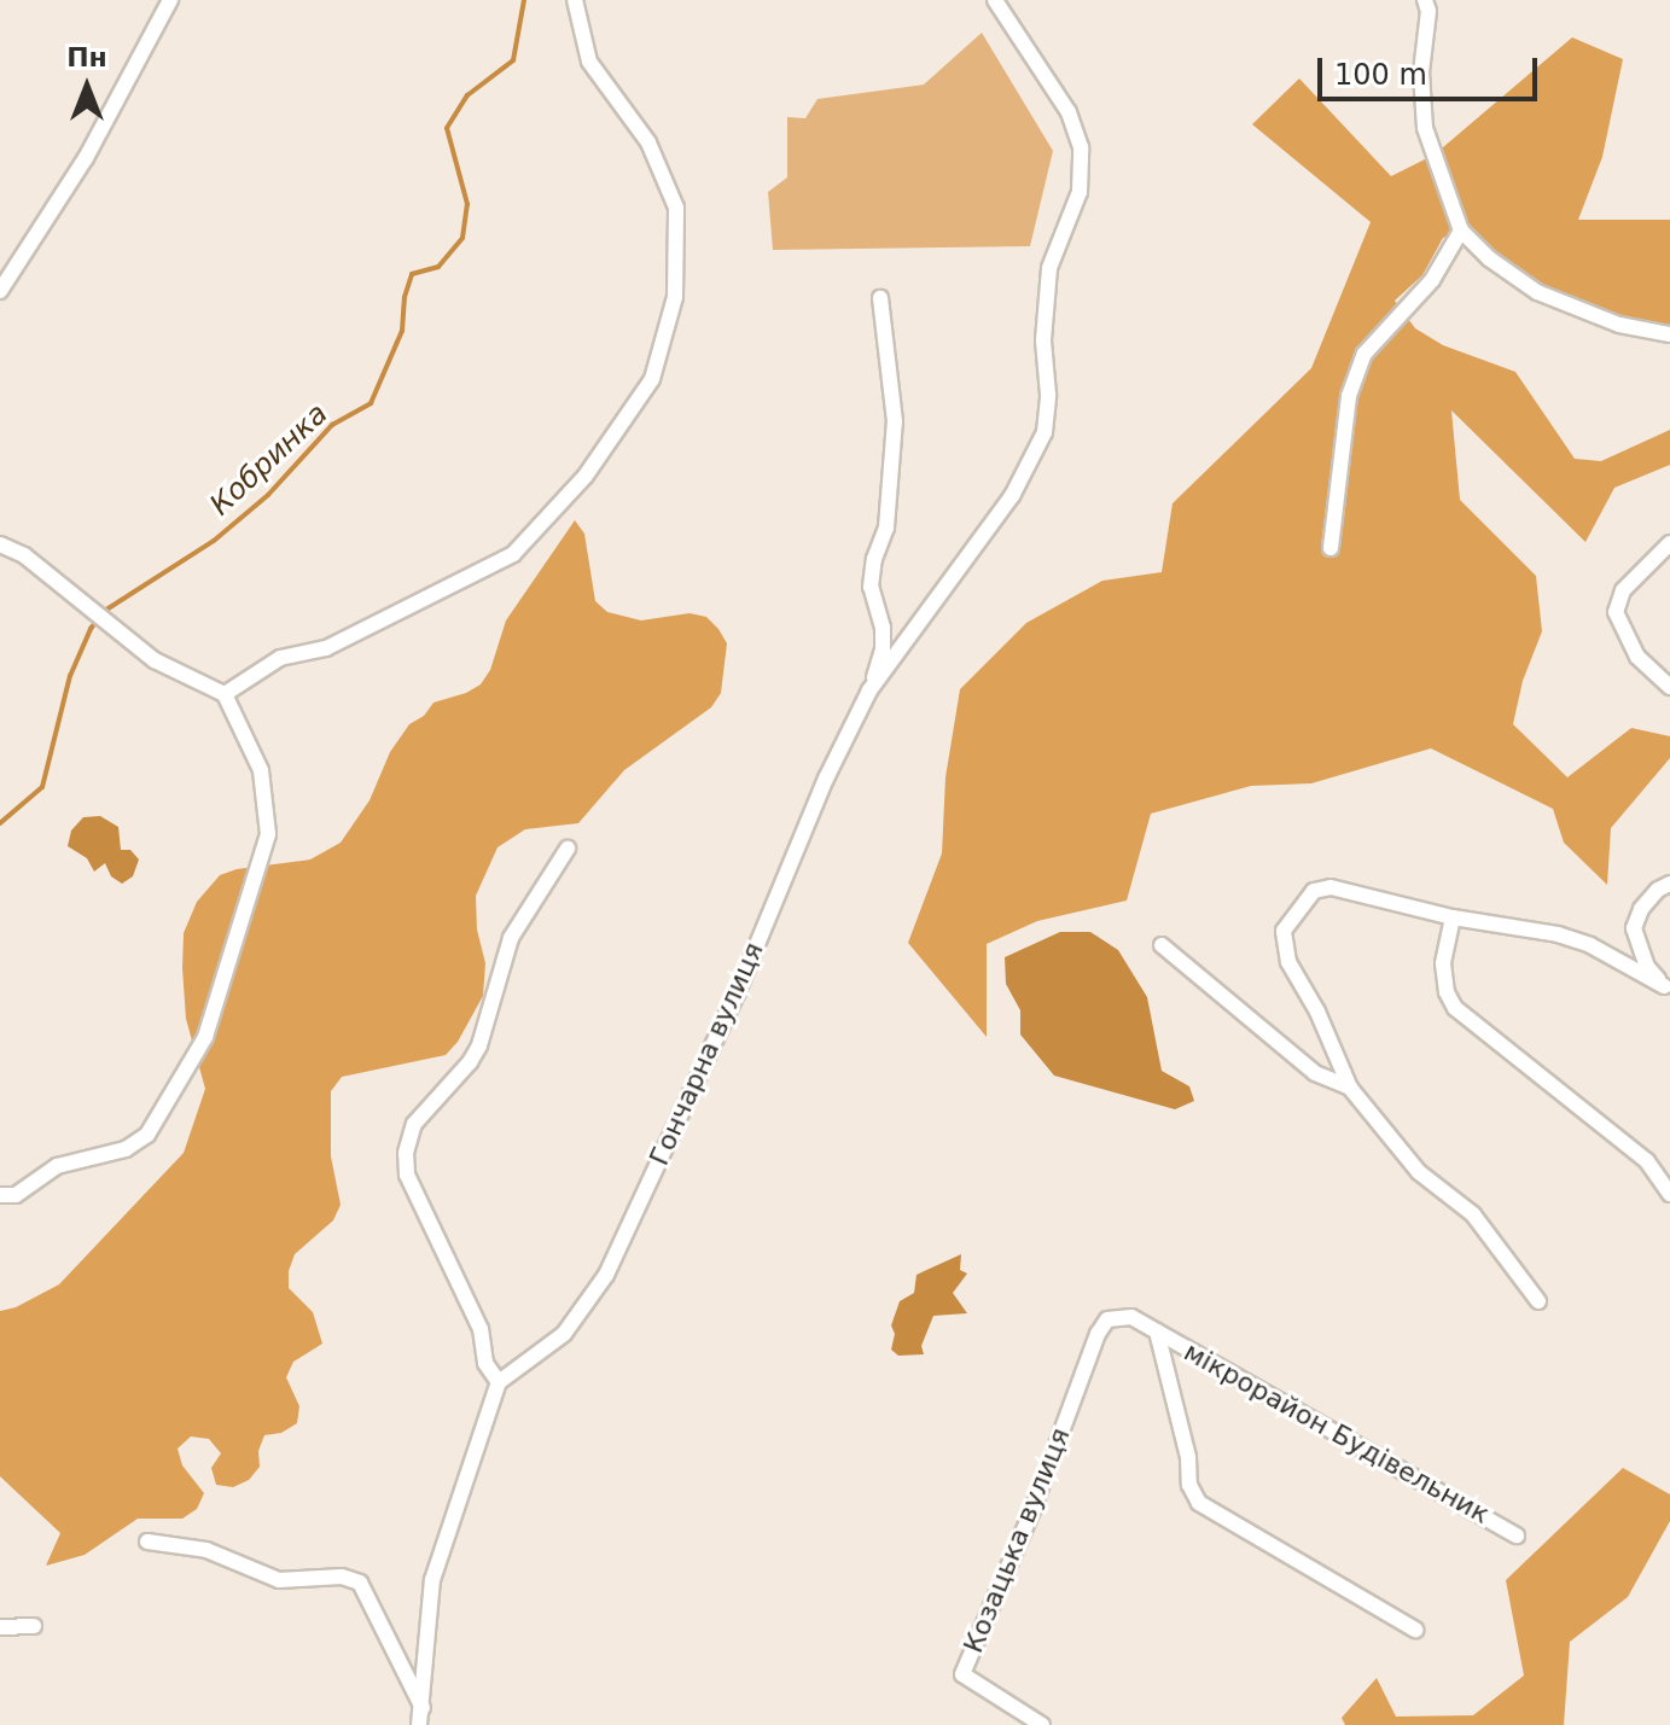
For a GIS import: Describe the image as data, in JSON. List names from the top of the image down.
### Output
{
  "streets": {
    "street": ["Гончарна вулиця", "мікрорайон Будівельник", "Козацька вулиця"]
  },
  "crossings": [
    ["мікрорайон Будівельник", "Козацька вулиця"]
  ],
  "water": ["Кобринка"],
  "scale_bar": "100 m",
  "north": "top"
}
